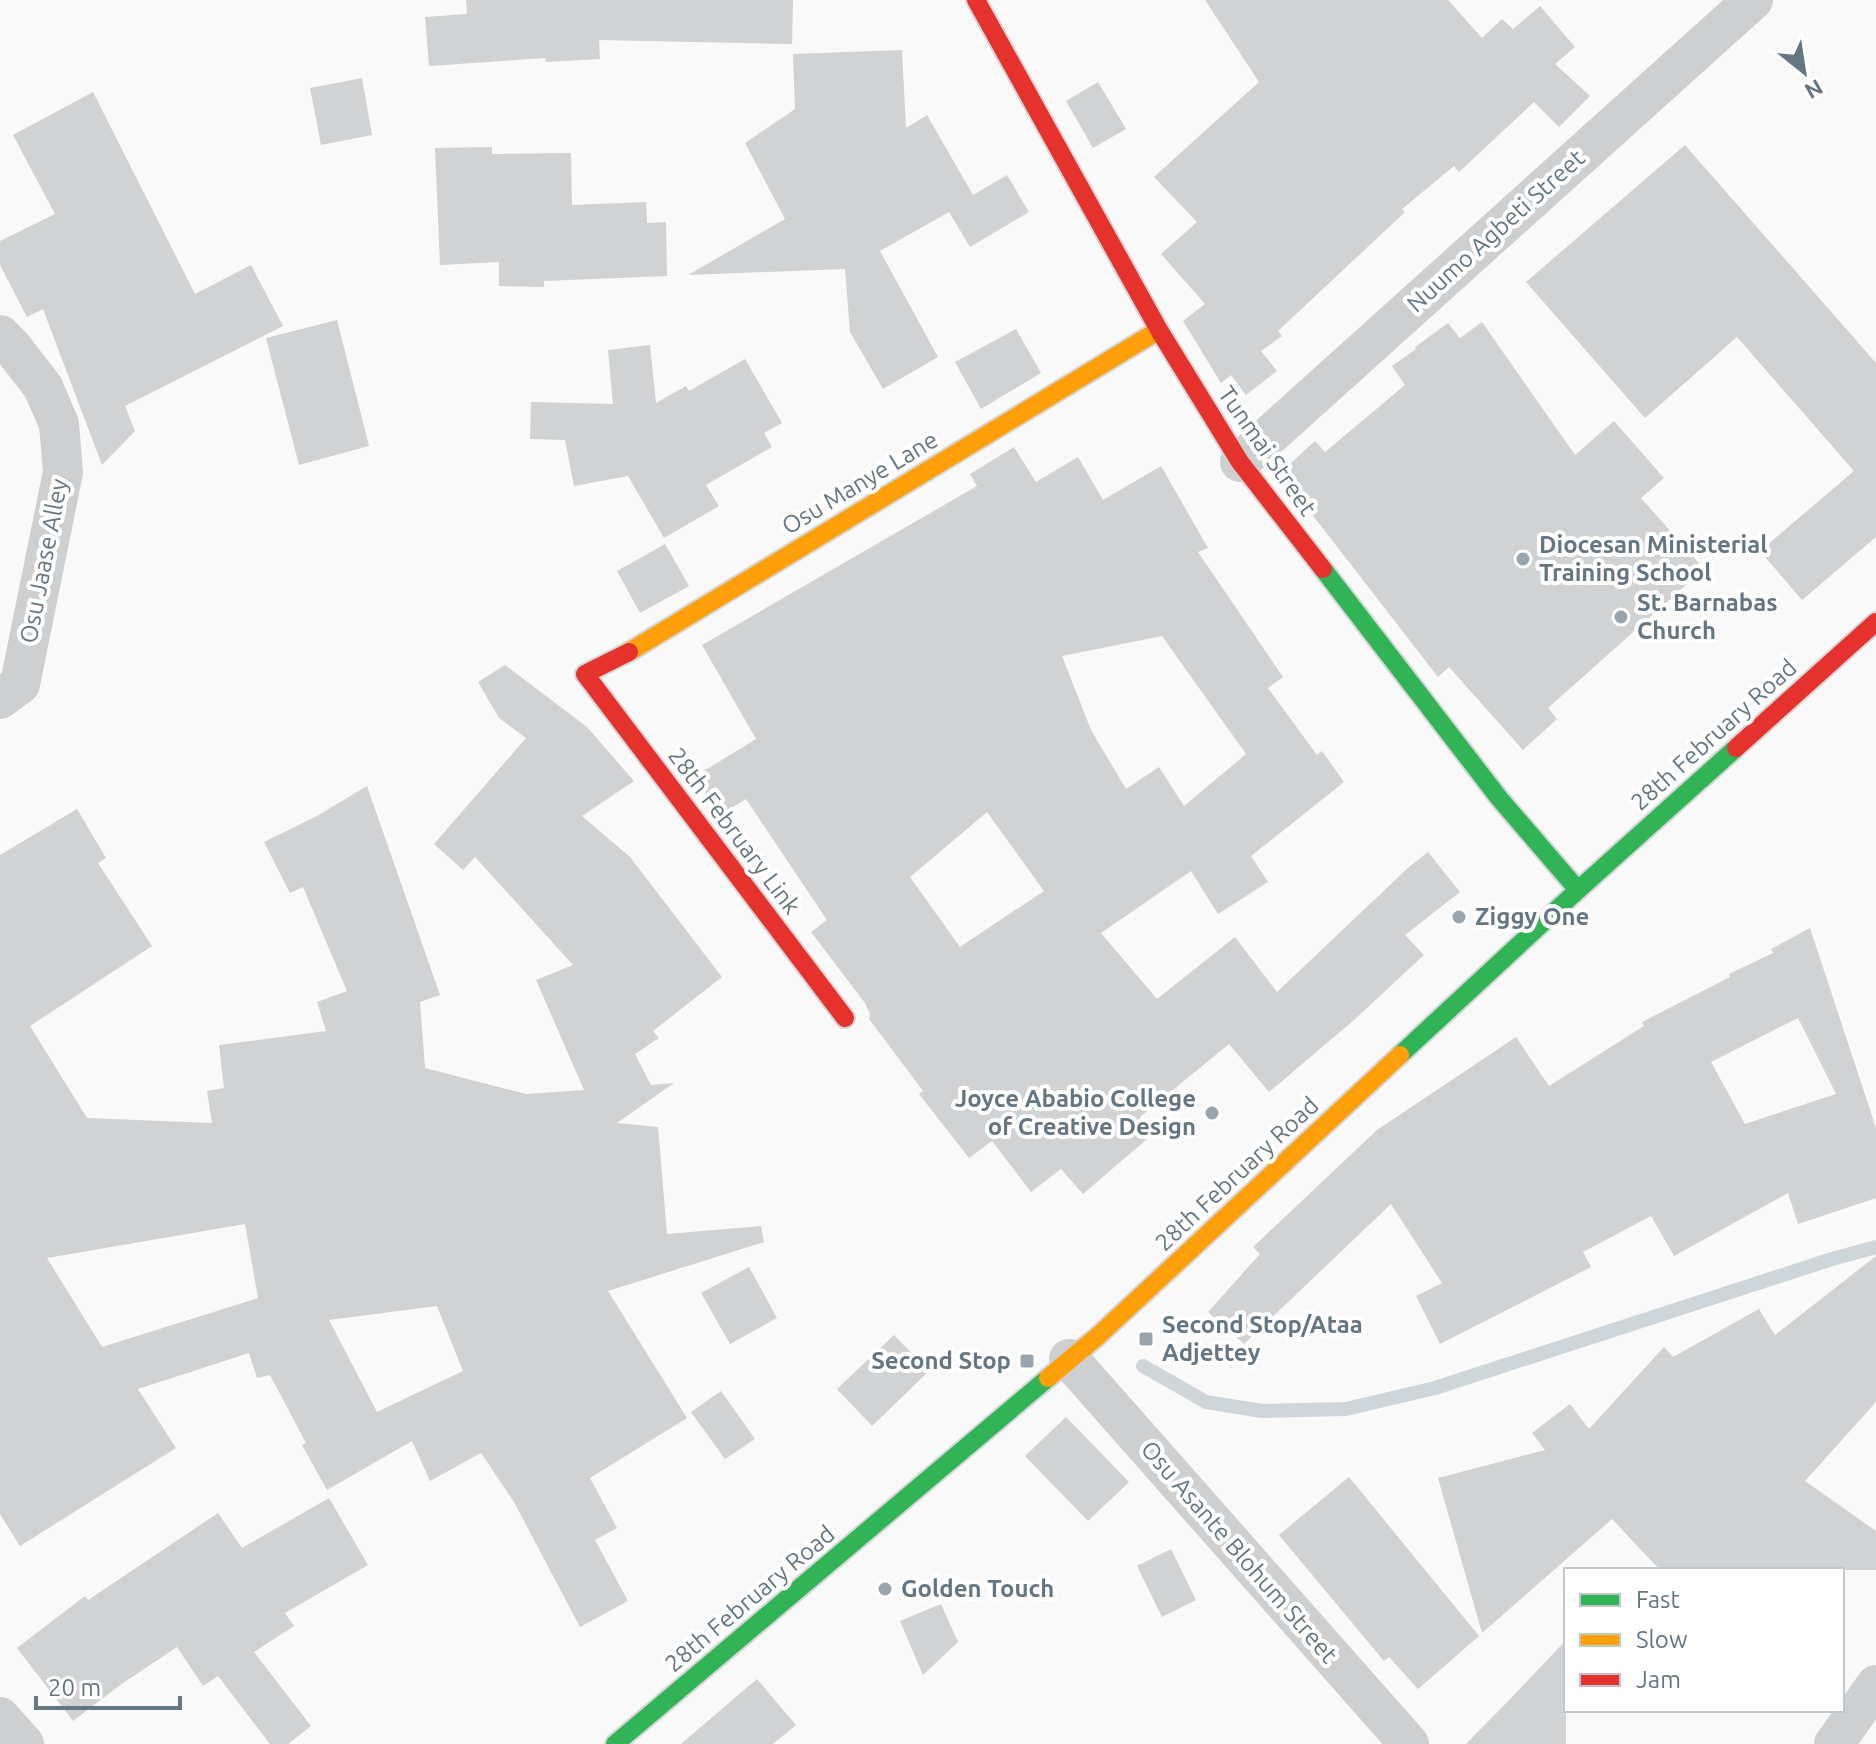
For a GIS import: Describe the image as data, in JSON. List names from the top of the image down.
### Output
{
  "streets": {
    "street": [
      "Nuumo Agbeti Street",
      "Tunmai Street",
      "Osu Manye Lane",
      "Osu Jaase Alley",
      "28th February Road",
      "28th February Link",
      "Osu Asante Blohum Street"
    ]
  },
  "crossings": [
    ["Nuumo Agbeti Street", "Tunmai Street"],
    ["Tunmai Street", "Osu Manye Lane"],
    ["Tunmai Street", "28th February Road"],
    ["Osu Manye Lane", "28th February Link"],
    ["28th February Road", "Osu Asante Blohum Street"]
  ],
  "places": {
    "other": [
      "Diocesan Ministerial Training School",
      "St. Barnabas Church",
      "Ziggy One",
      "Joyce Ababio College of Creative Design",
      "Golden Touch"
    ],
    "transit": ["Second Stop/Ataa Adjettey", "Second Stop"]
  },
  "legend": ["Fast", "Slow", "Jam"],
  "scale_bar": "20 m",
  "north": "bottom right"
}
